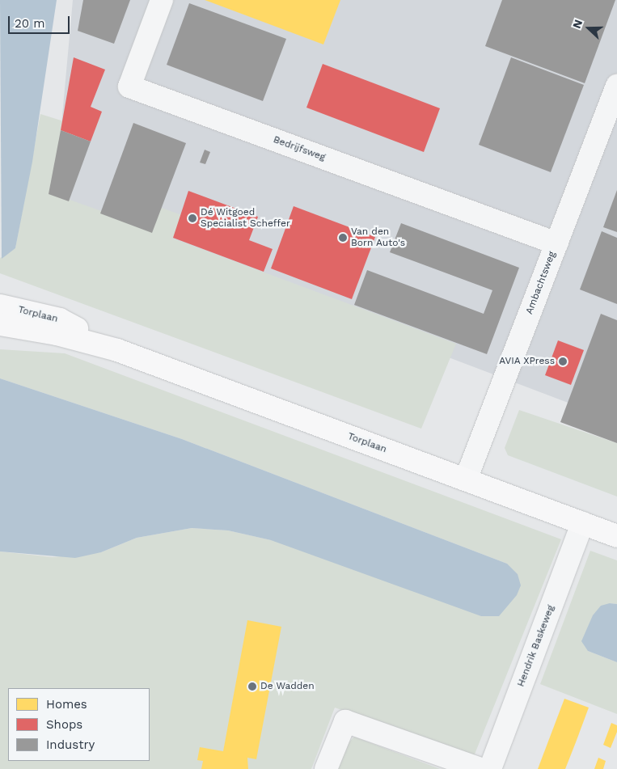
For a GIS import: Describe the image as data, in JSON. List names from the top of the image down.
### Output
{
  "streets": {
    "street": [
      "Bedrijfsweg",
      "Ambachtsweg",
      "Torplaan",
      "Hendrik Baskeweg"
    ]
  },
  "crossings": [
    ["Bedrijfsweg", "Ambachtsweg"],
    ["Ambachtsweg", "Torplaan"],
    ["Torplaan", "Hendrik Baskeweg"]
  ],
  "places": [
    "Dé Witgoed Specialist Scheffer",
    "Van den Born Auto's",
    "AVIA XPress",
    "De Wadden"
  ],
  "legend": ["Homes", "Shops", "Industry"],
  "scale_bar": "20 m",
  "north": "left"
}
